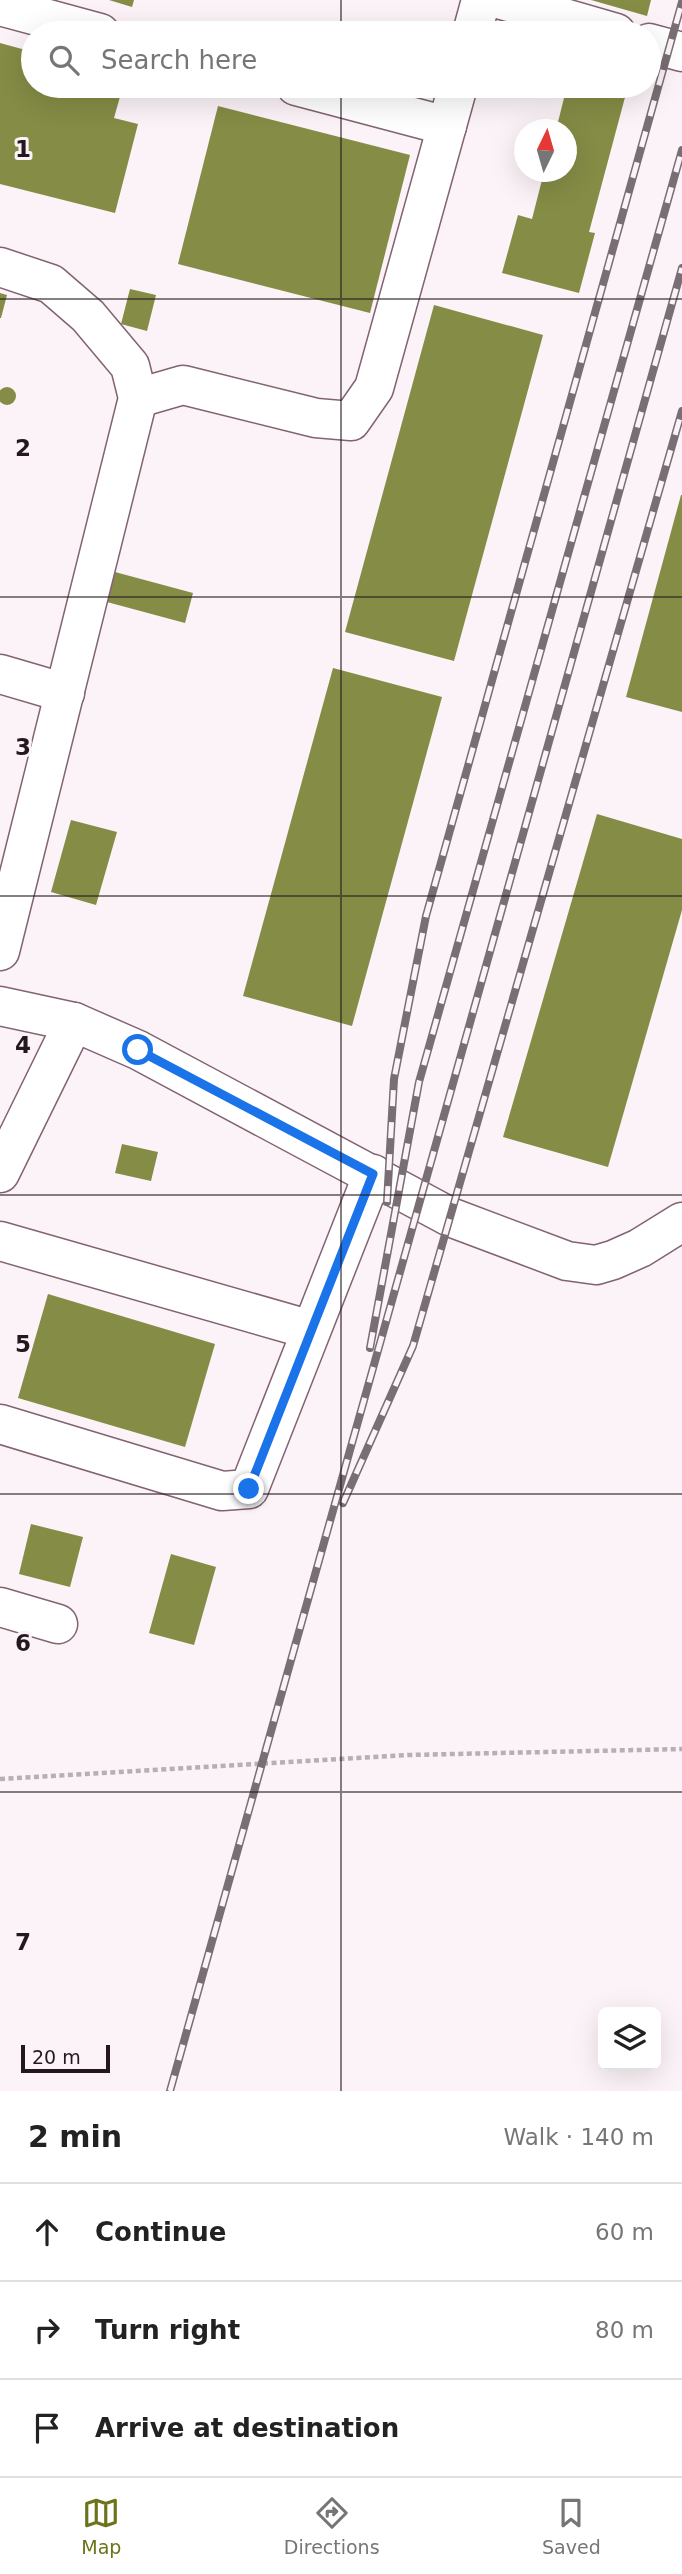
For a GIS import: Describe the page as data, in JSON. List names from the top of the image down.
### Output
{
  "scale_bar": "20 m",
  "north": "top",
  "page": {
    "search": "Search here",
    "scale": "20 m",
    "heading": ["2 min", "Walk · 140 m"],
    "list": [
      ["Continue", "60 m"],
      ["Turn right", "80 m"],
      "Arrive at destination"
    ],
    "nav": ["Map", "Directions", "Saved"]
  },
  "grid": {
    "rows": [
      "1",
      "2",
      "3",
      "4",
      "5",
      "6",
      "7"
    ]
  }
}
